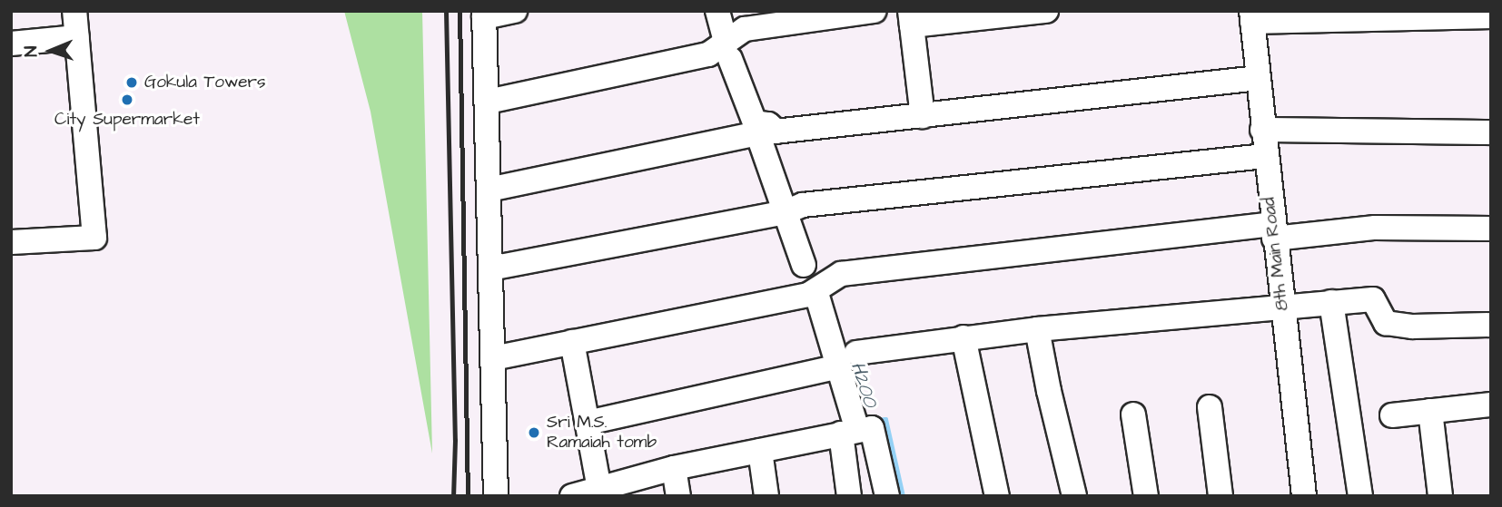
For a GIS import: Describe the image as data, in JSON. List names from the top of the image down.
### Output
{
  "streets": {
    "street": ["8th Main Road"]
  },
  "water": ["H200"],
  "places": ["Gokula Towers", "City Supermarket", "Sri M.S. Ramaiah tomb"],
  "north": "left"
}
